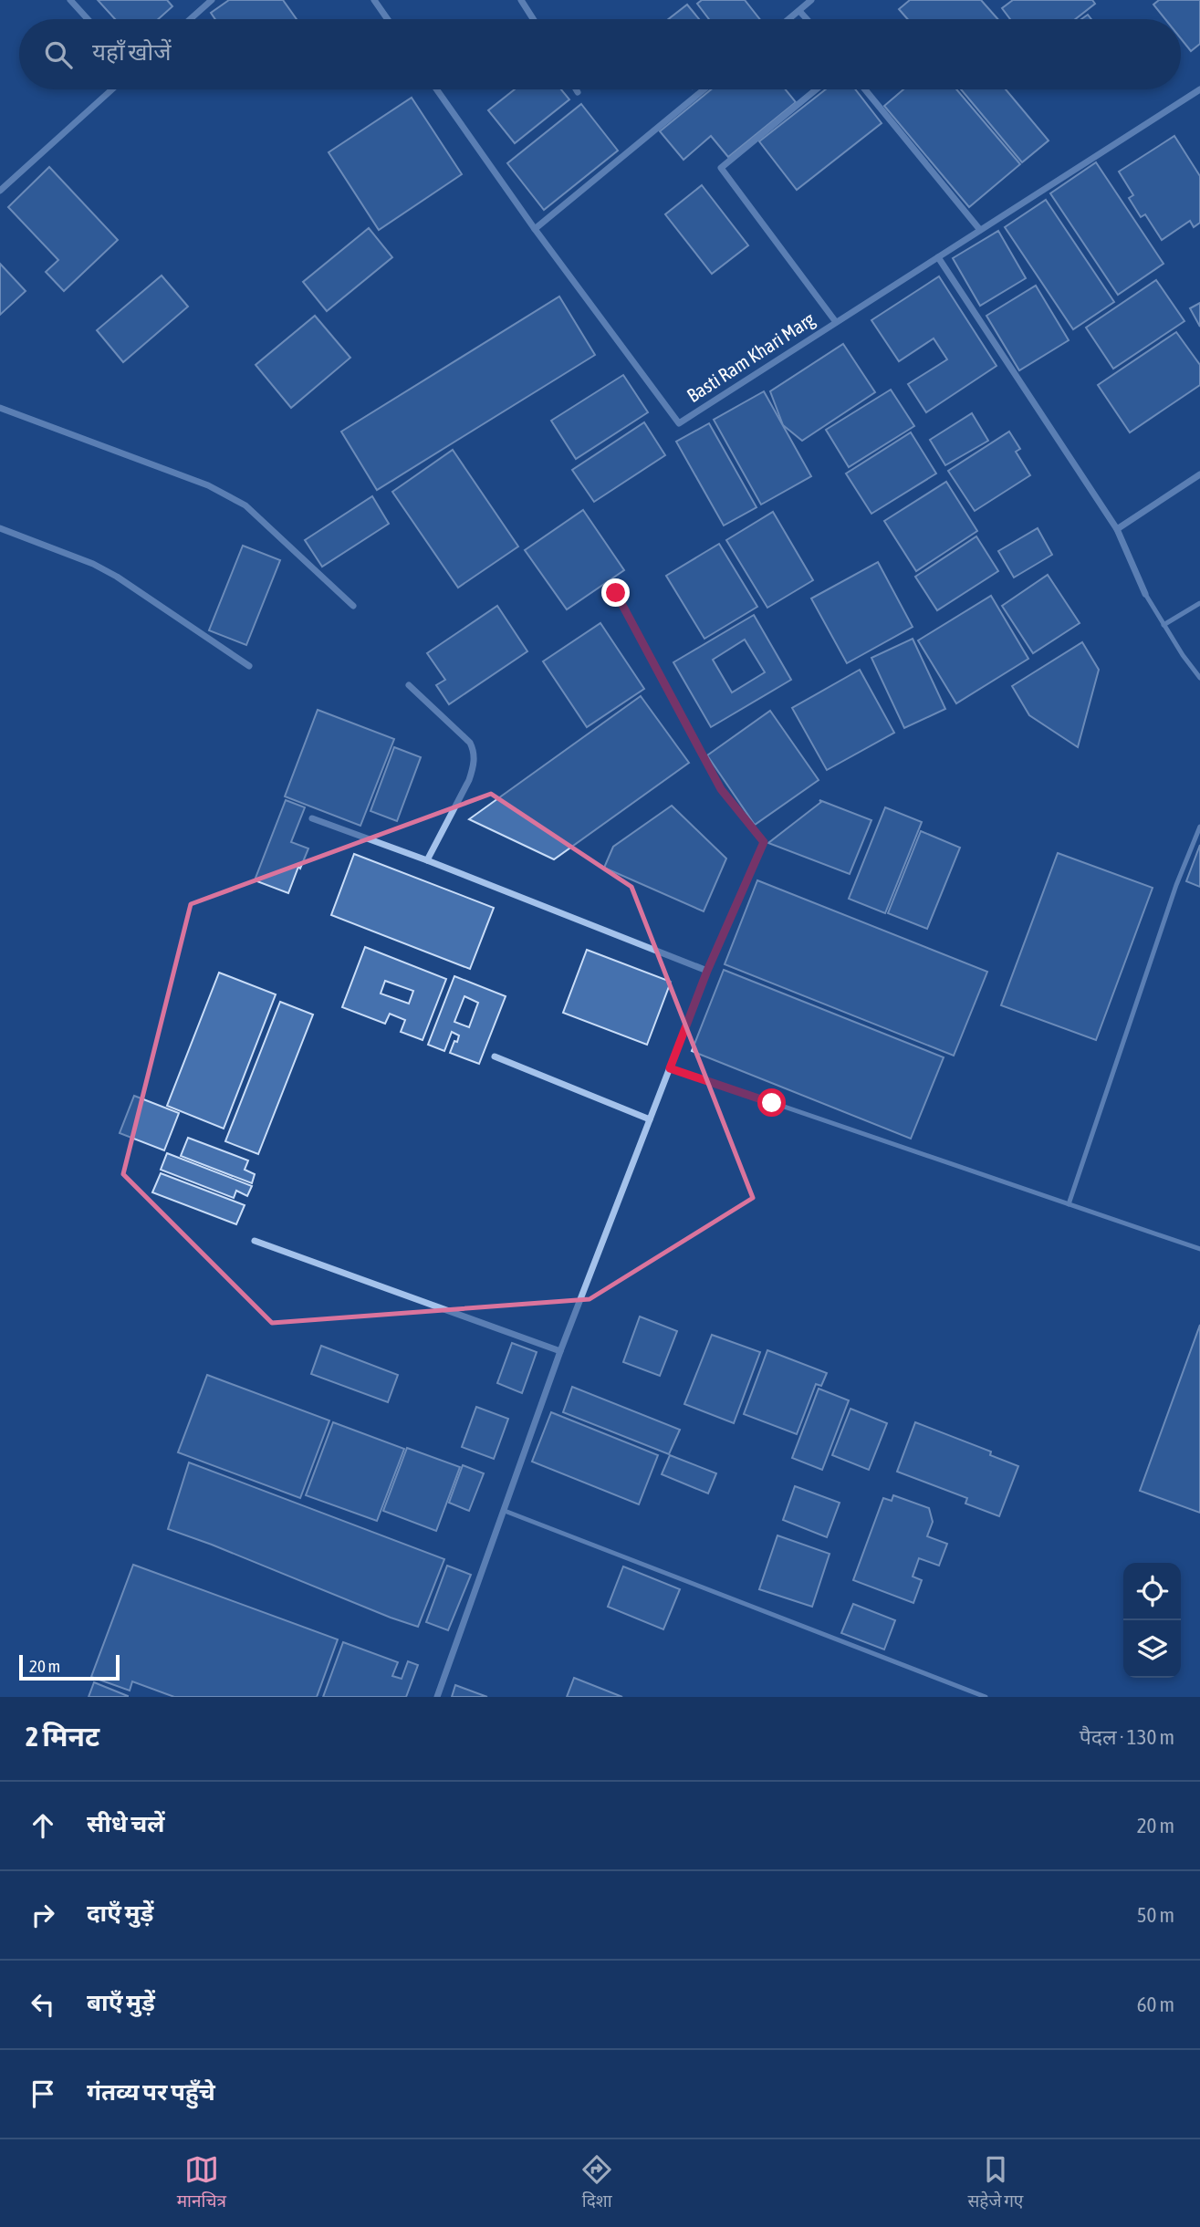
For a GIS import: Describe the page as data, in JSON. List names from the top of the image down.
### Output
{
  "streets": {
    "street": ["Basti Ram Khari Marg"]
  },
  "scale_bar": "20 m",
  "page": {
    "search": "यहाँ खोजें",
    "scale": "20 m",
    "heading": ["2 मिनट", "पैदल · 130 m"],
    "list": [
      ["सीधे चलें", "20 m"],
      ["दाएँ मुड़ें", "50 m"],
      ["बाएँ मुड़ें", "60 m"],
      "गंतव्य पर पहुँचे"
    ],
    "nav": ["मानचित्र", "दिशा", "सहेजे गए"]
  }
}
